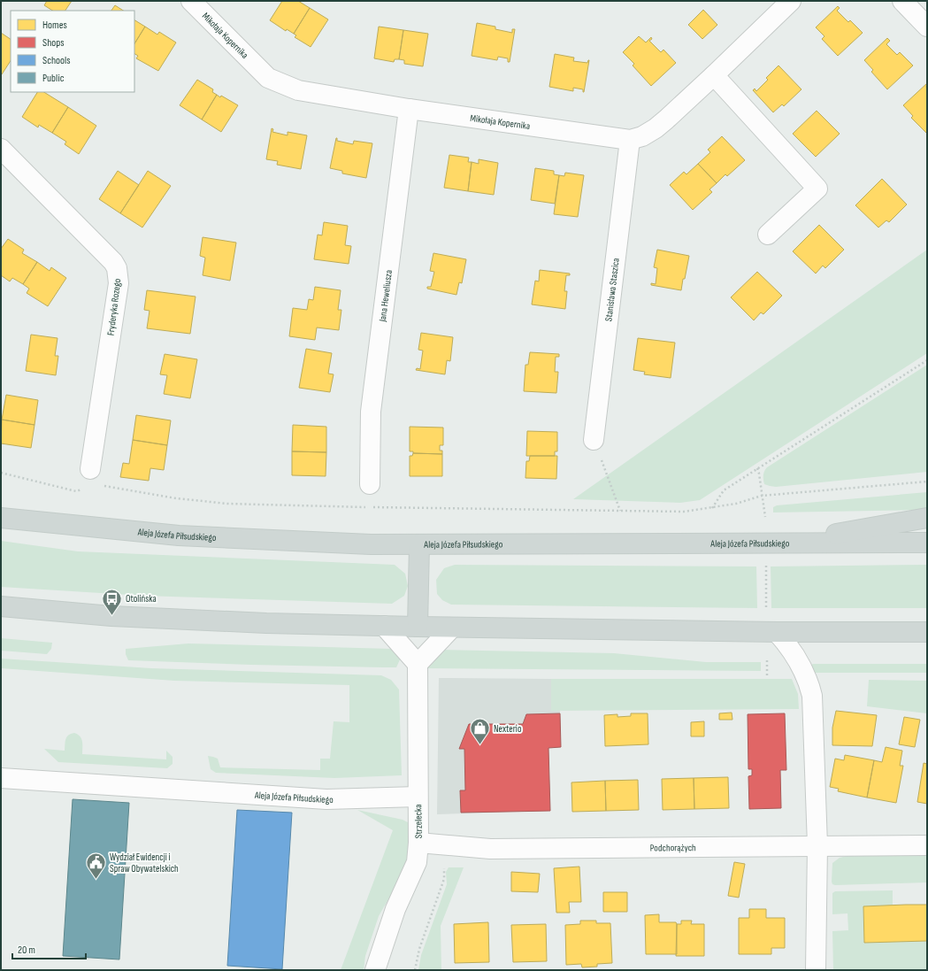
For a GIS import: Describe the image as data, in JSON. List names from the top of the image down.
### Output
{
  "streets": {
    "main road": ["Aleja Józefa Piłsudskiego"],
    "street": [
      "Mikołaja Kopernika",
      "Stanisława Staszica",
      "Jana Heweliusza",
      "Fryderyka Rozego",
      "Strzelecka",
      "Podchorążych"
    ]
  },
  "crossings": [
    ["Mikołaja Kopernika", "Stanisława Staszica"],
    ["Mikołaja Kopernika", "Jana Heweliusza"],
    ["Aleja Józefa Piłsudskiego", "Strzelecka"],
    ["Strzelecka", "Podchorążych"]
  ],
  "places": {
    "bus stop": ["Otolińska"],
    "shop": ["Nexterio"],
    "public building": ["Wydział Ewidencji i Spraw Obywatelskich"]
  },
  "legend": [
    "Homes",
    "Shops",
    "Schools",
    "Public"
  ],
  "scale_bar": "20 m"
}
